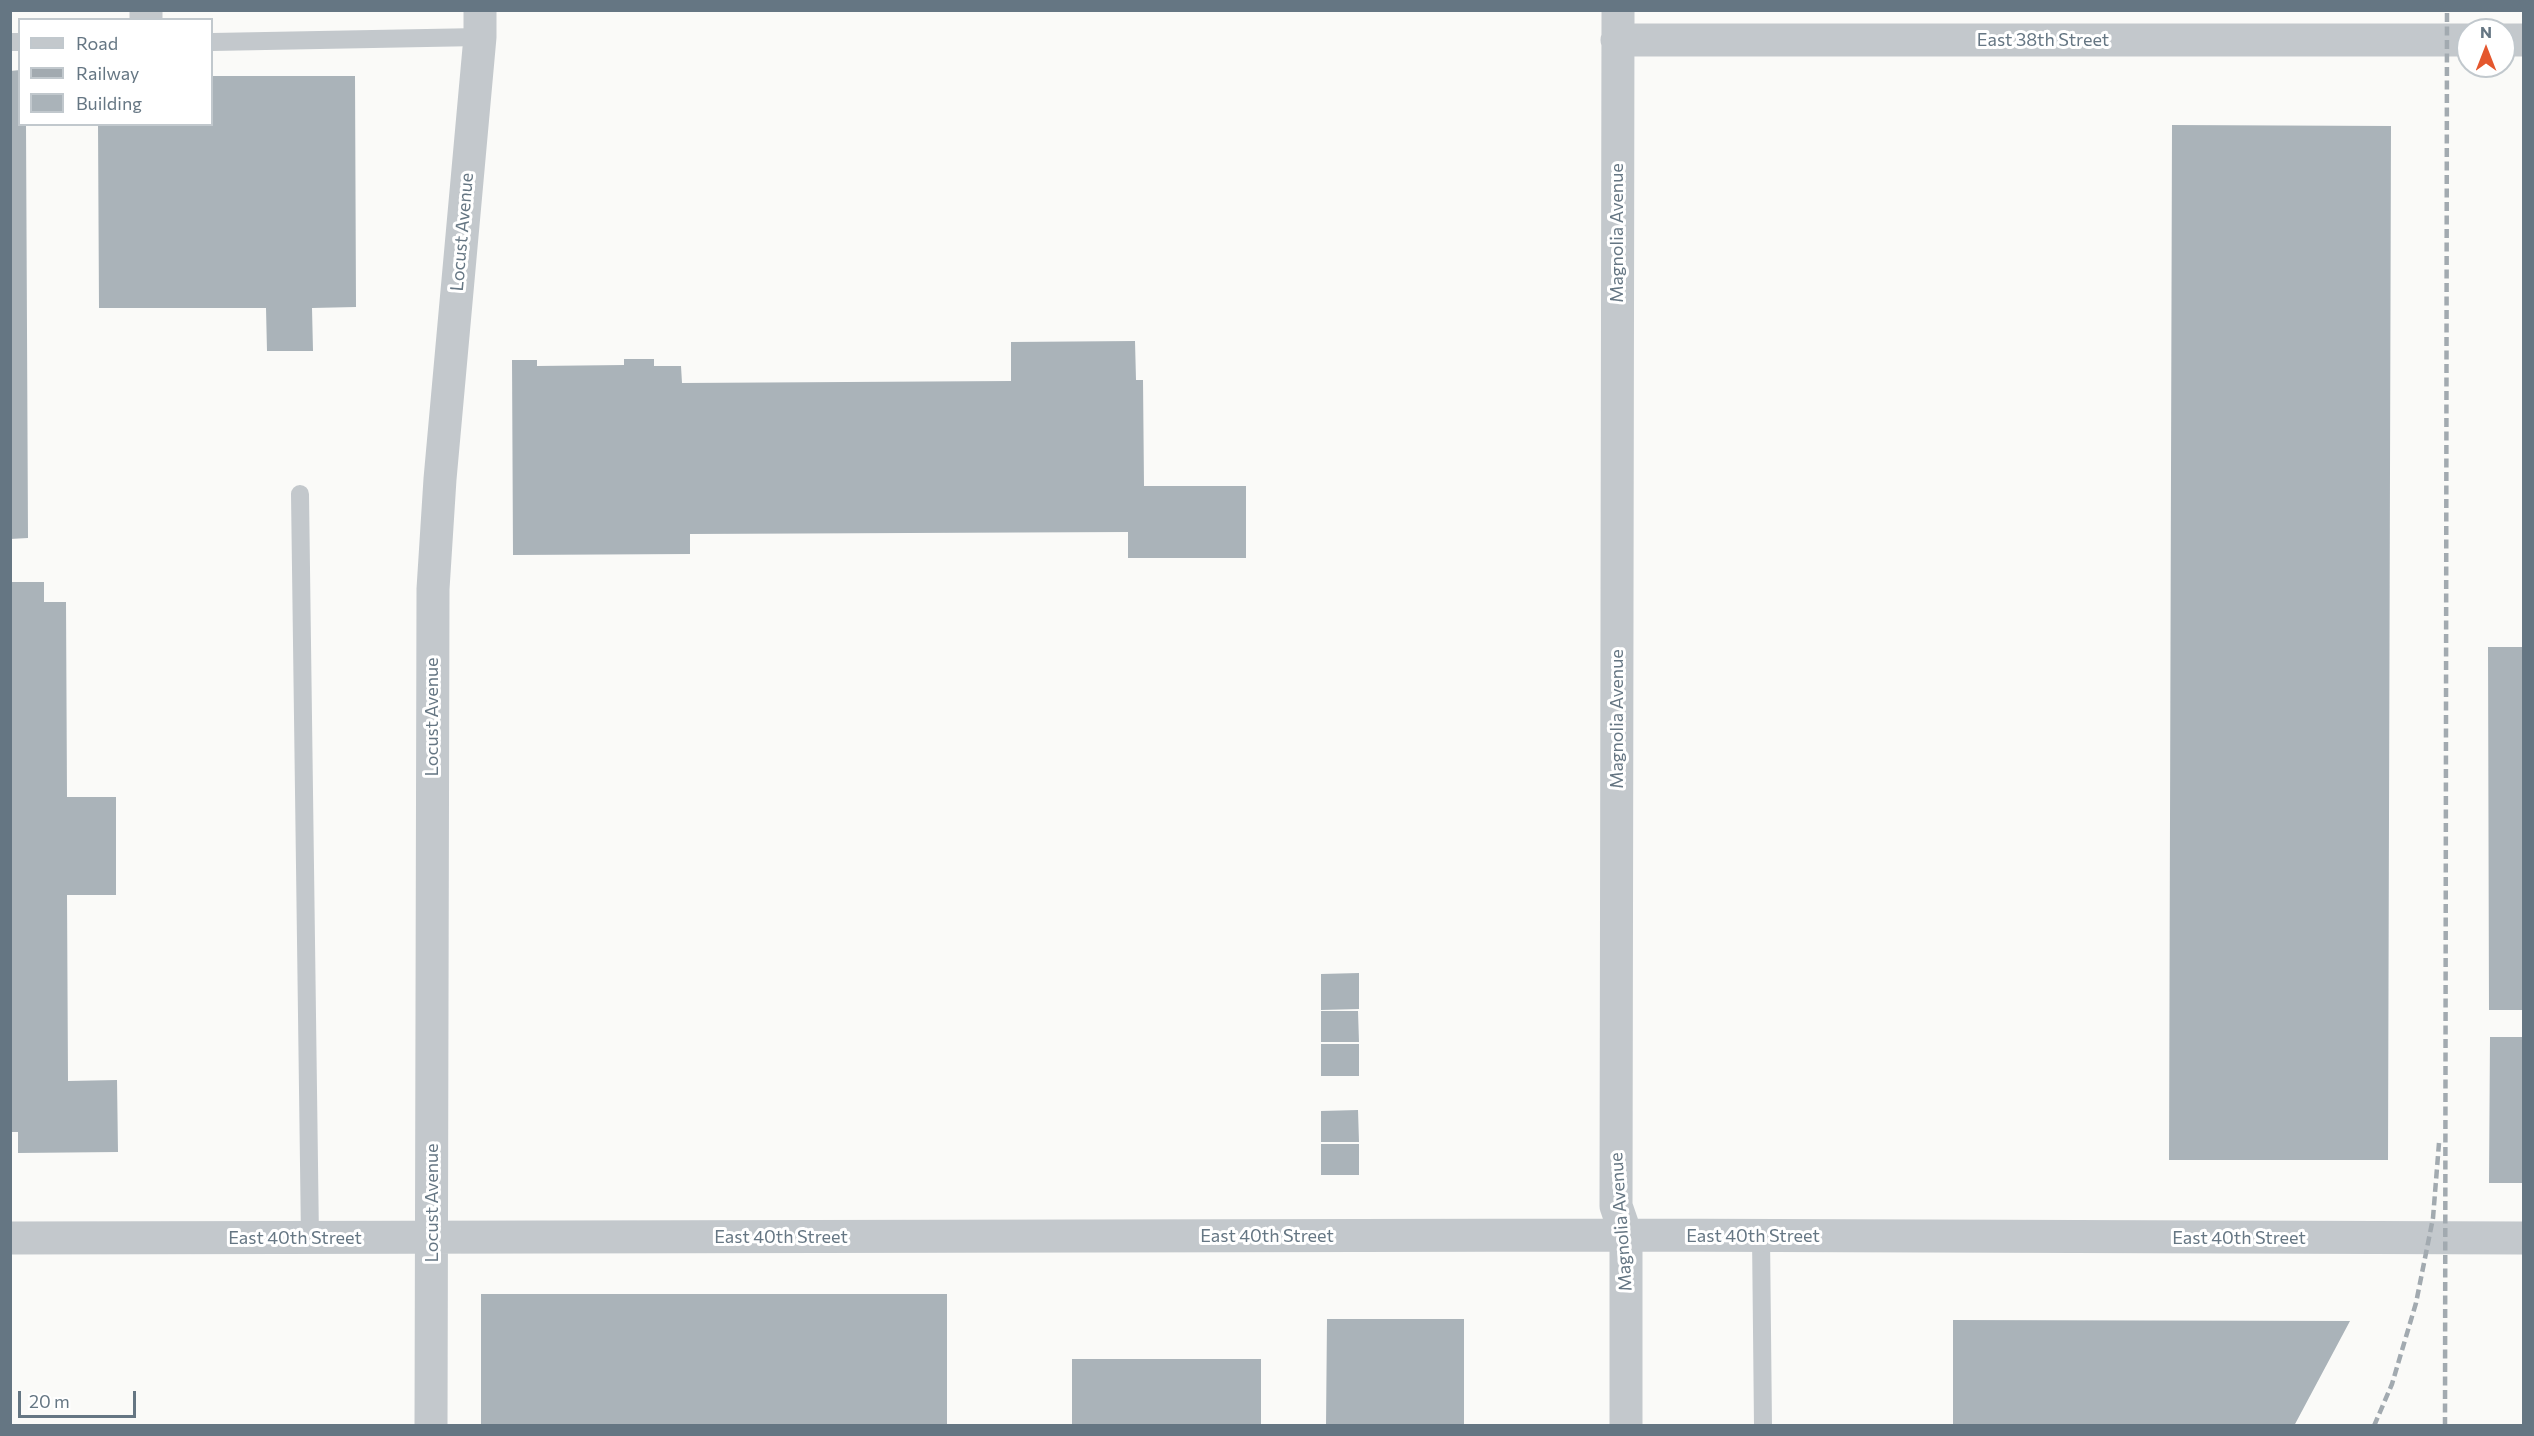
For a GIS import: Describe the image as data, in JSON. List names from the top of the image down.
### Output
{
  "streets": {
    "street": [
      "East 38th Street",
      "Locust Avenue",
      "Magnolia Avenue",
      "East 40th Street"
    ]
  },
  "crossings": [
    ["East 38th Street", "Magnolia Avenue"],
    ["Locust Avenue", "East 40th Street"],
    ["Magnolia Avenue", "East 40th Street"]
  ],
  "legend": ["Road", "Railway", "Building"],
  "scale_bar": "20 m",
  "north": "top"
}
